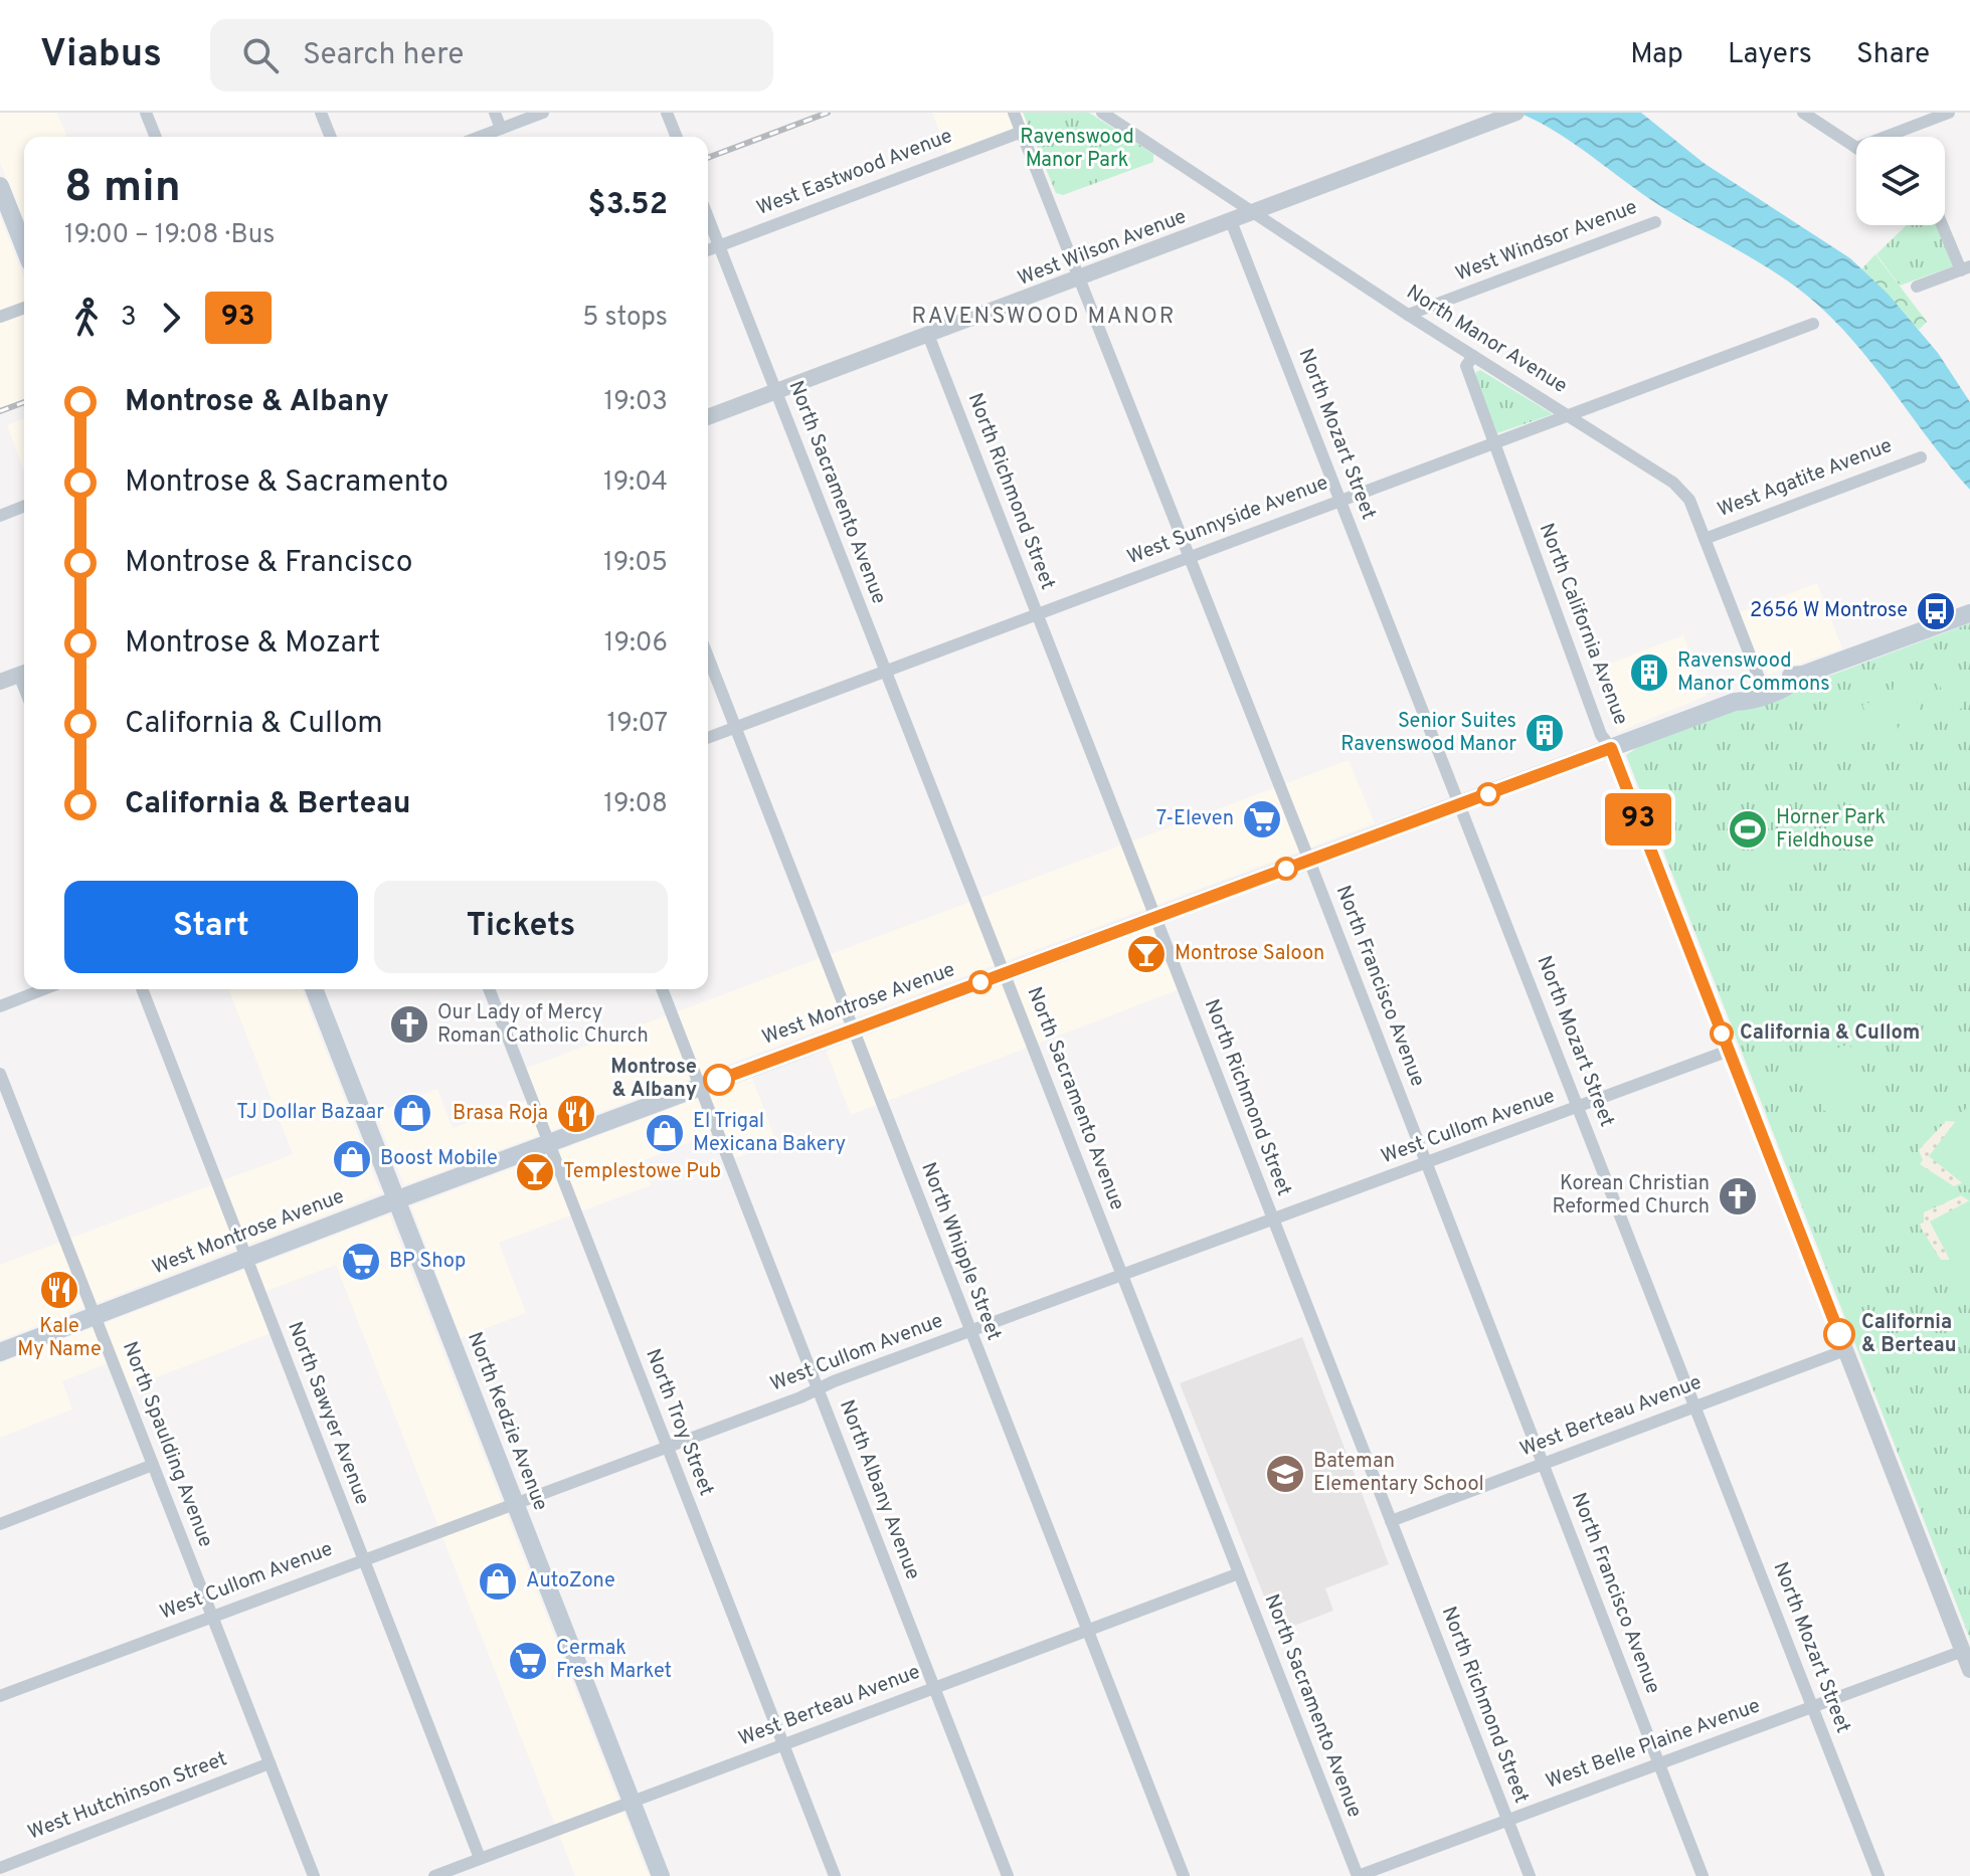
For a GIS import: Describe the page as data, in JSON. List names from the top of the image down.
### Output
{
  "streets": {
    "main road": ["West Montrose Avenue", "North Kedzie Avenue"],
    "street": [
      "West Eastwood Avenue",
      "West Windsor Avenue",
      "West Wilson Avenue",
      "North Manor Avenue",
      "North Mozart Street",
      "West Agatite Avenue",
      "North Richmond Street",
      "North Sacramento Avenue",
      "West Sunnyside Avenue",
      "North California Avenue",
      "North Francisco Avenue",
      "West Cullom Avenue",
      "North Whipple Street",
      "North Sawyer Avenue",
      "West Berteau Avenue",
      "North Troy Street",
      "North Spaulding Avenue",
      "North Albany Avenue",
      "West Belle Plaine Avenue",
      "West Hutchinson Street"
    ]
  },
  "crossings": [
    ["West Eastwood Avenue", "North Sacramento Avenue"],
    ["West Eastwood Avenue", "North Francisco Avenue"],
    ["West Windsor Avenue", "North Manor Avenue"],
    ["West Wilson Avenue", "North Manor Avenue"],
    ["West Wilson Avenue", "North Mozart Street"],
    ["West Wilson Avenue", "North Richmond Street"],
    ["West Wilson Avenue", "North Sacramento Avenue"],
    ["West Wilson Avenue", "North Francisco Avenue"],
    ["North Manor Avenue", "West Agatite Avenue"],
    ["North Manor Avenue", "West Sunnyside Avenue"],
    ["North Manor Avenue", "North California Avenue"],
    ["North Manor Avenue", "West Montrose Avenue"],
    ["North Mozart Street", "West Sunnyside Avenue"],
    ["North Mozart Street", "West Montrose Avenue"],
    ["North Mozart Street", "West Cullom Avenue"],
    ["North Mozart Street", "West Berteau Avenue"],
    ["North Mozart Street", "West Belle Plaine Avenue"],
    ["North Richmond Street", "West Sunnyside Avenue"],
    ["North Richmond Street", "West Montrose Avenue"],
    ["North Richmond Street", "West Cullom Avenue"],
    ["North Richmond Street", "West Berteau Avenue"],
    ["North Richmond Street", "West Belle Plaine Avenue"],
    ["North Sacramento Avenue", "West Sunnyside Avenue"],
    ["North Sacramento Avenue", "West Montrose Avenue"],
    ["North Sacramento Avenue", "West Cullom Avenue"],
    ["North Sacramento Avenue", "West Berteau Avenue"],
    ["North Sacramento Avenue", "West Belle Plaine Avenue"],
    ["West Sunnyside Avenue", "North California Avenue"],
    ["West Sunnyside Avenue", "North Francisco Avenue"],
    ["West Sunnyside Avenue", "North Whipple Street"],
    ["North California Avenue", "West Montrose Avenue"],
    ["North California Avenue", "West Cullom Avenue"],
    ["North California Avenue", "West Berteau Avenue"],
    ["North California Avenue", "West Belle Plaine Avenue"],
    ["North Francisco Avenue", "West Montrose Avenue"],
    ["North Francisco Avenue", "West Cullom Avenue"],
    ["North Francisco Avenue", "West Berteau Avenue"],
    ["North Francisco Avenue", "West Belle Plaine Avenue"],
    ["West Montrose Avenue", "North Whipple Street"],
    ["West Montrose Avenue", "North Sawyer Avenue"],
    ["West Montrose Avenue", "North Kedzie Avenue"],
    ["West Montrose Avenue", "North Troy Street"],
    ["West Montrose Avenue", "North Spaulding Avenue"],
    ["West Montrose Avenue", "North Albany Avenue"],
    ["West Cullom Avenue", "North Whipple Street"],
    ["West Cullom Avenue", "North Sawyer Avenue"],
    ["West Cullom Avenue", "North Kedzie Avenue"],
    ["West Cullom Avenue", "North Troy Street"],
    ["West Cullom Avenue", "North Spaulding Avenue"],
    ["West Cullom Avenue", "North Albany Avenue"],
    ["North Whipple Street", "West Berteau Avenue"],
    ["North Sawyer Avenue", "West Berteau Avenue"],
    ["West Berteau Avenue", "North Kedzie Avenue"],
    ["West Berteau Avenue", "North Troy Street"],
    ["West Berteau Avenue", "North Albany Avenue"],
    ["North Spaulding Avenue", "West Hutchinson Street"]
  ],
  "districts": ["RAVENSWOOD MANOR"],
  "parks": ["Ravenswood Manor Park"],
  "places": {
    "bus stop": ["2656 W Montrose"],
    "building": ["Ravenswood Manor Commons", "Senior Suites Ravenswood Manor"],
    "supermarket": ["7-Eleven", "BP Shop", "Cermak Fresh Market"],
    "sports": ["Horner Park Fieldhouse"],
    "bar": ["Montrose Saloon", "Templestowe Pub"],
    "church": ["Our Lady of Mercy Roman Catholic Church", "Korean Christian Reformed Church"],
    "other": ["California & Cullom", "Montrose & Albany", "California & Berteau"],
    "shop": [
      "TJ Dollar Bazaar",
      "El Trigal Mexicana Bakery",
      "Boost Mobile",
      "AutoZone"
    ],
    "restaurant": ["Brasa Roja", "Kale My Name"],
    "school or university": ["Bateman Elementary School"]
  },
  "lines": ["bus line 93"],
  "page": {
    "header": "Viabus",
    "search": "Search here",
    "nav": ["Map", "Layers", "Share"],
    "on_map": "93",
    "heading": ["8 min", "19:00 – 19:08 · Bus", "$3.52"],
    "legs": ["3", "93", "5 stops"],
    "list": [
      {
        "name": "Montrose & Albany",
        "value": "19:03"
      },
      {
        "name": "Montrose & Sacramento",
        "value": "19:04"
      },
      {
        "name": "Montrose & Francisco",
        "value": "19:05"
      },
      {
        "name": "Montrose & Mozart",
        "value": "19:06"
      },
      {
        "name": "California & Cullom",
        "value": "19:07"
      },
      {
        "name": "California & Berteau",
        "value": "19:08"
      }
    ],
    "buttons": ["Start", "Tickets"]
  }
}
